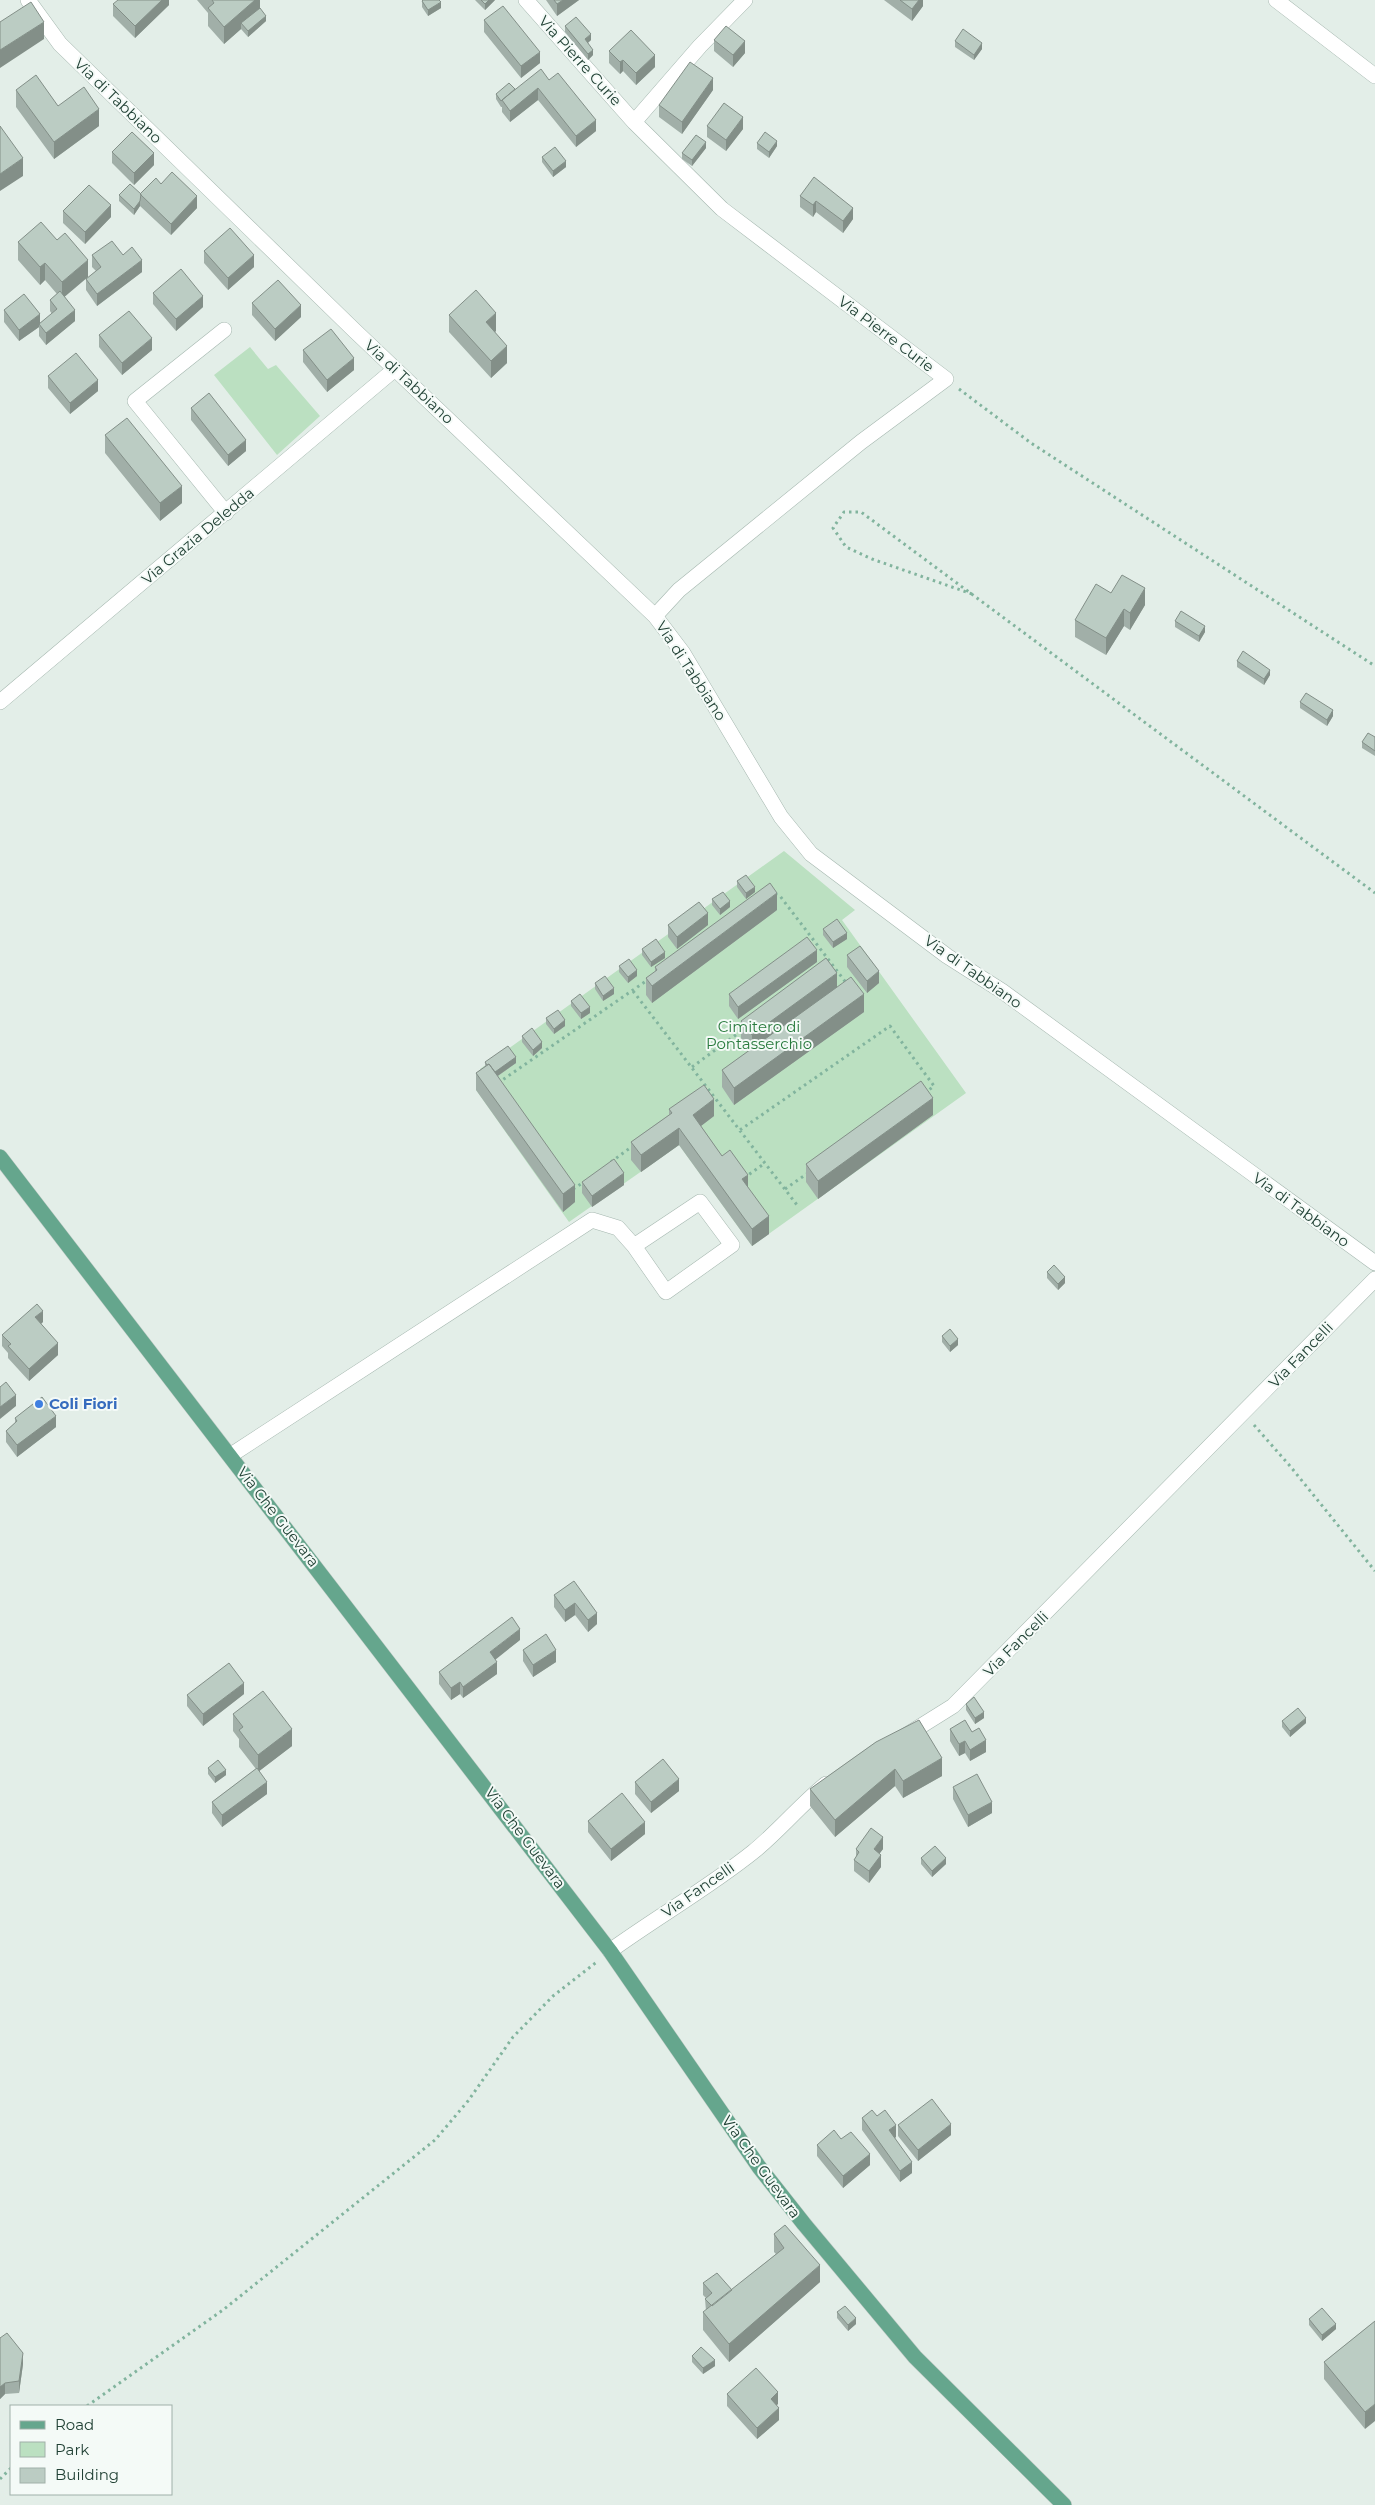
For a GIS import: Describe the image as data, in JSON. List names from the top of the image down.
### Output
{
  "streets": {
    "main road": ["Via Che Guevara"],
    "street": [
      "Via Pierre Curie",
      "Via di Tabbiano",
      "Via Grazia Deledda",
      "Via Fancelli"
    ]
  },
  "crossings": [
    ["Via Pierre Curie", "Via di Tabbiano"],
    ["Via di Tabbiano", "Via Grazia Deledda"],
    ["Via Fancelli", "Via Che Guevara"]
  ],
  "parks": ["Cimitero di Pontasserchio"],
  "places": ["Coli Fiori"],
  "legend": ["Road", "Park", "Building"]
}
